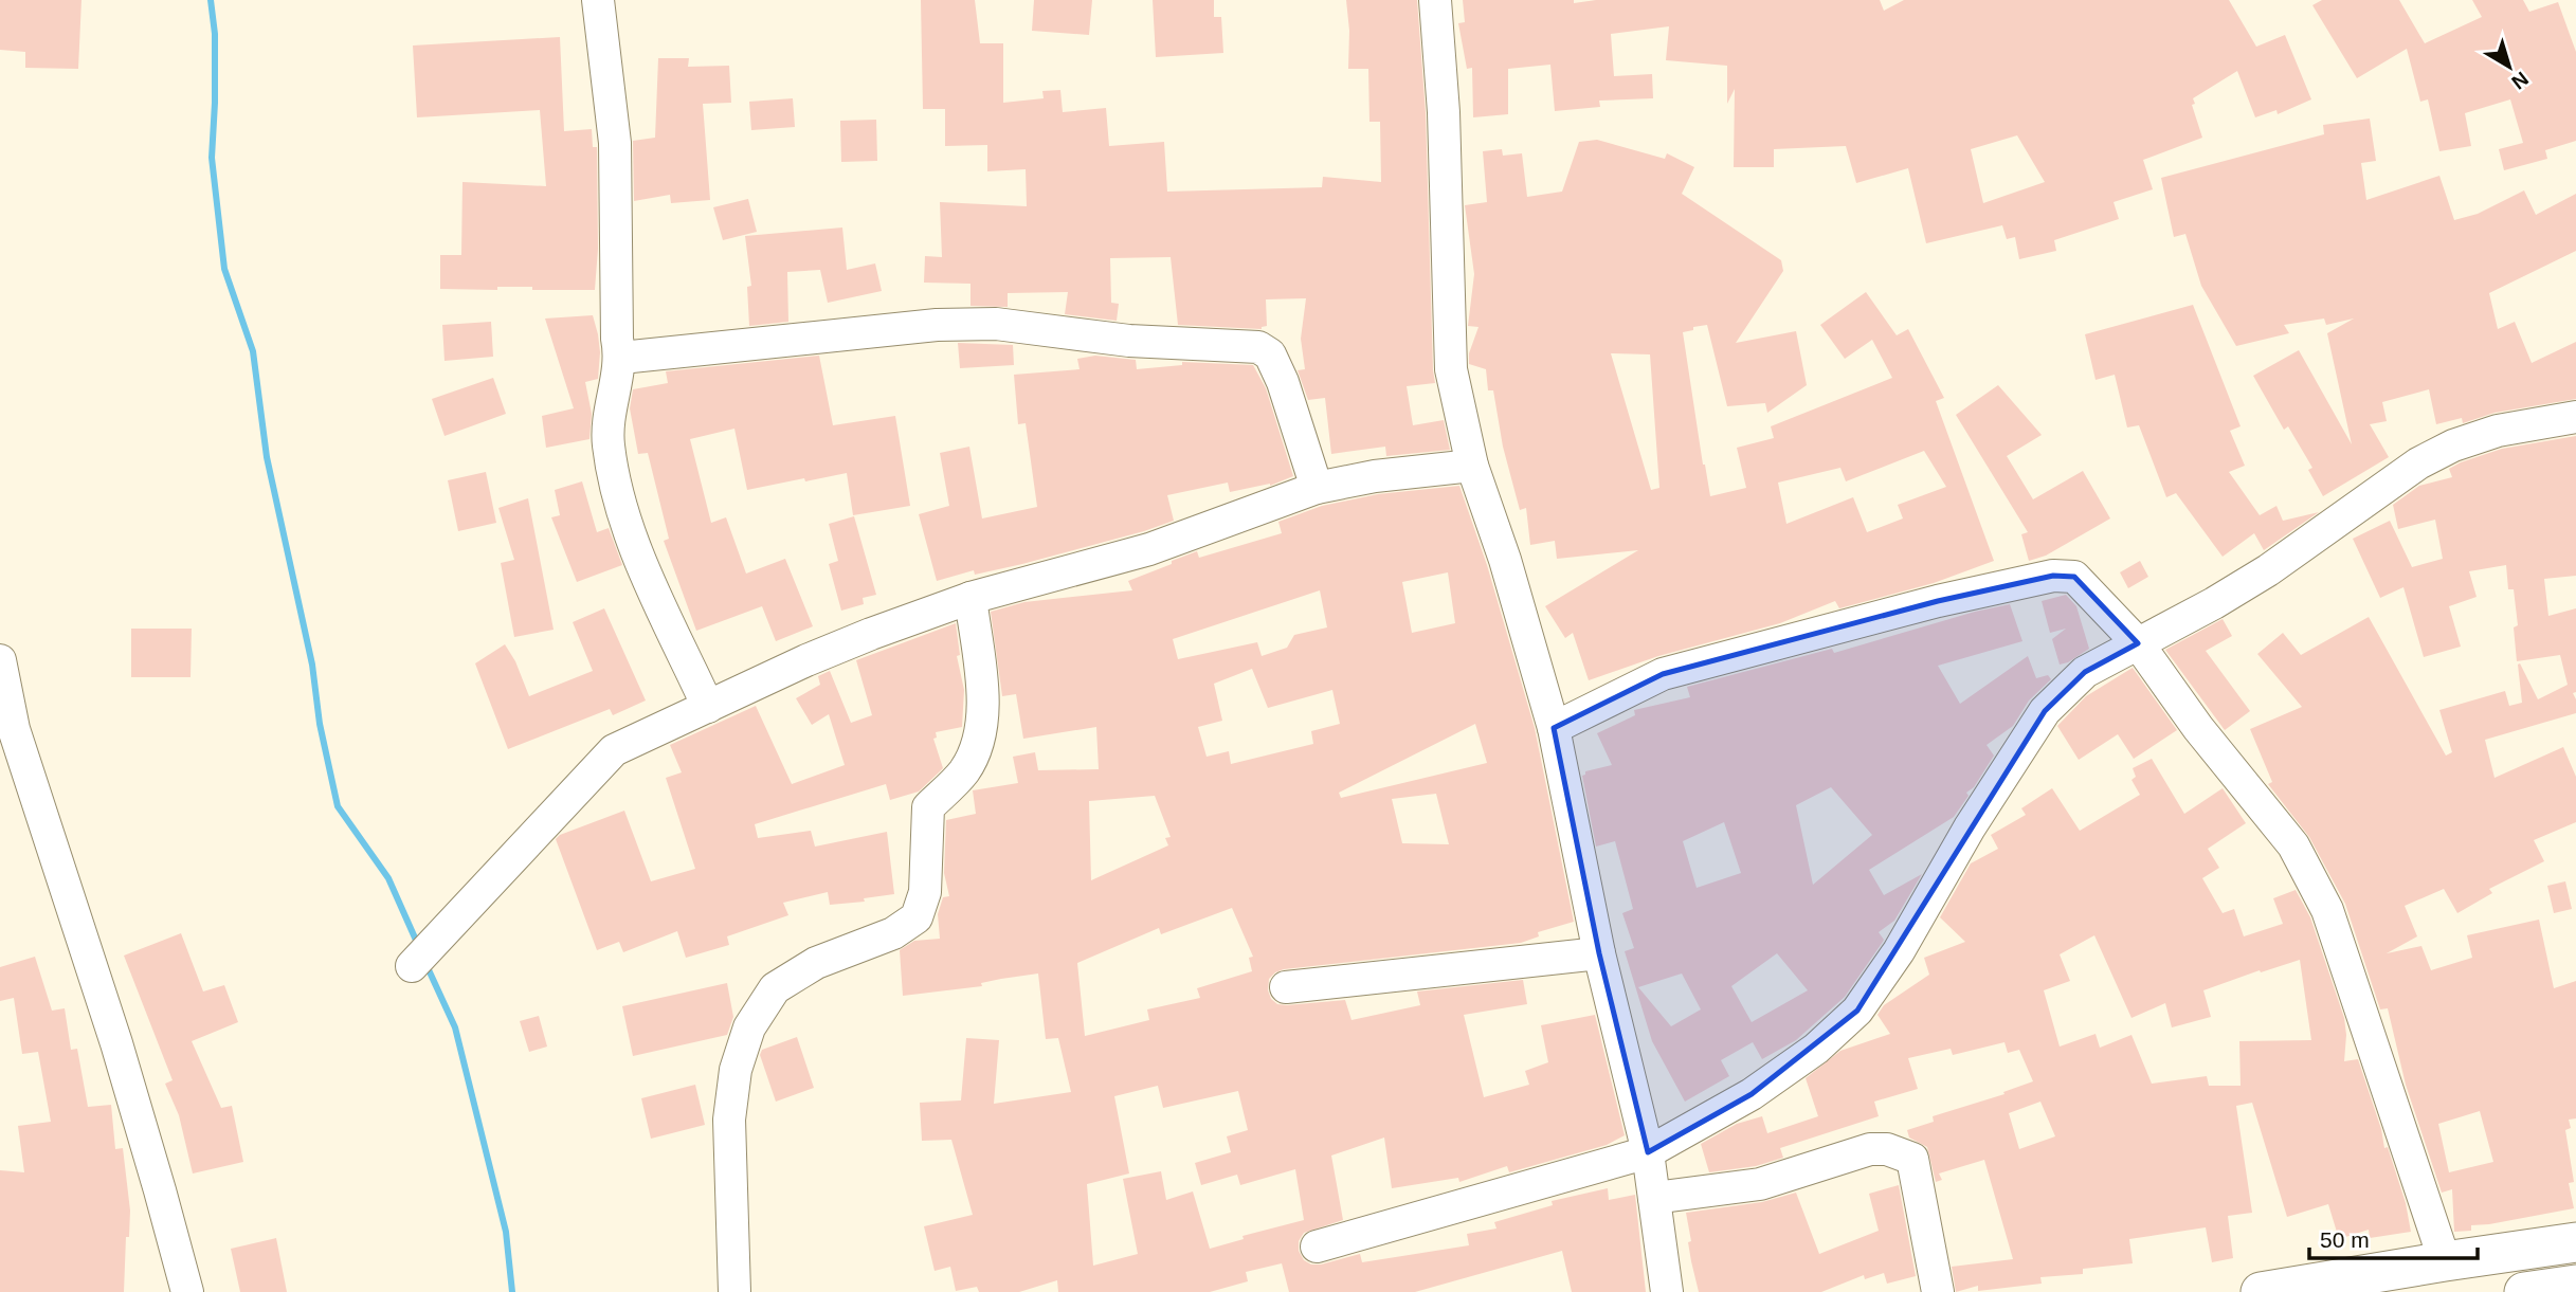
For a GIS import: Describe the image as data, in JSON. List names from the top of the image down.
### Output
{
  "scale_bar": "50 m",
  "north": "bottom right"
}
